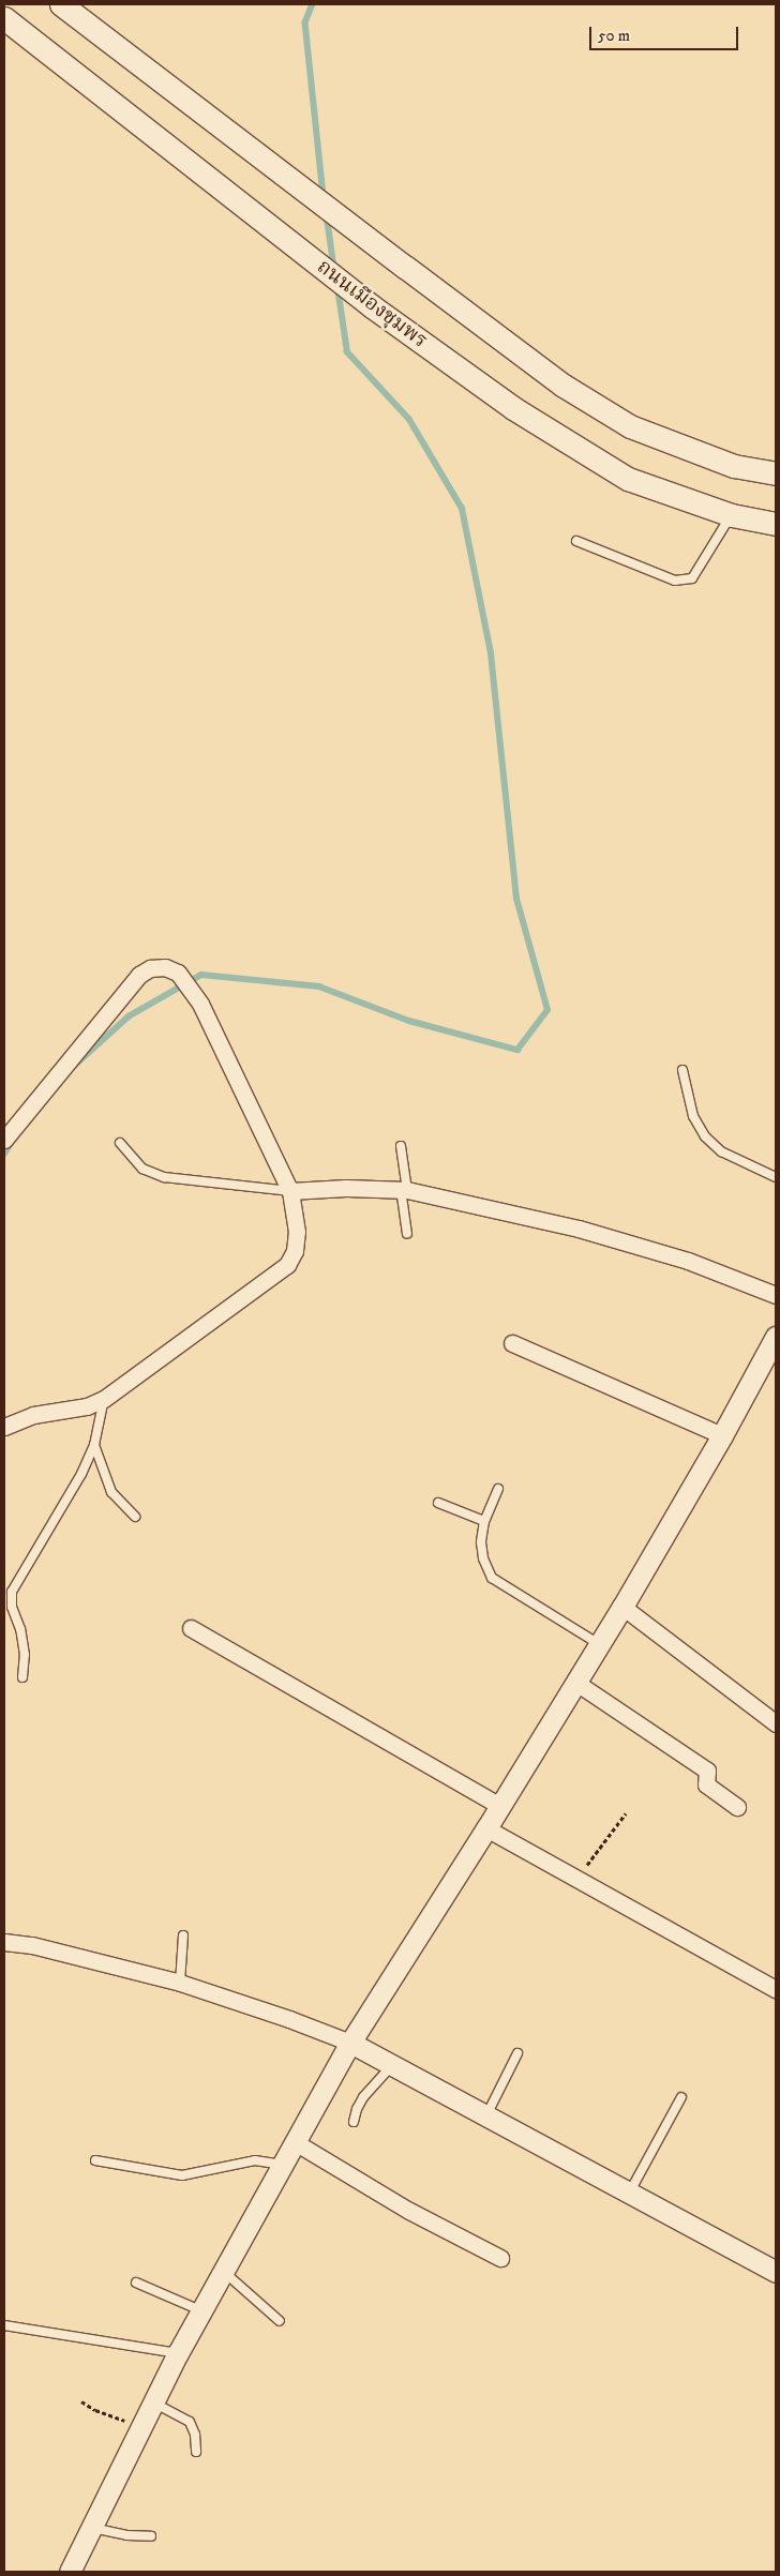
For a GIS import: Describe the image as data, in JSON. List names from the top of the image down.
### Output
{
  "streets": {
    "main road": ["ถนนเมืองชุมพร"]
  },
  "scale_bar": "50 m"
}
